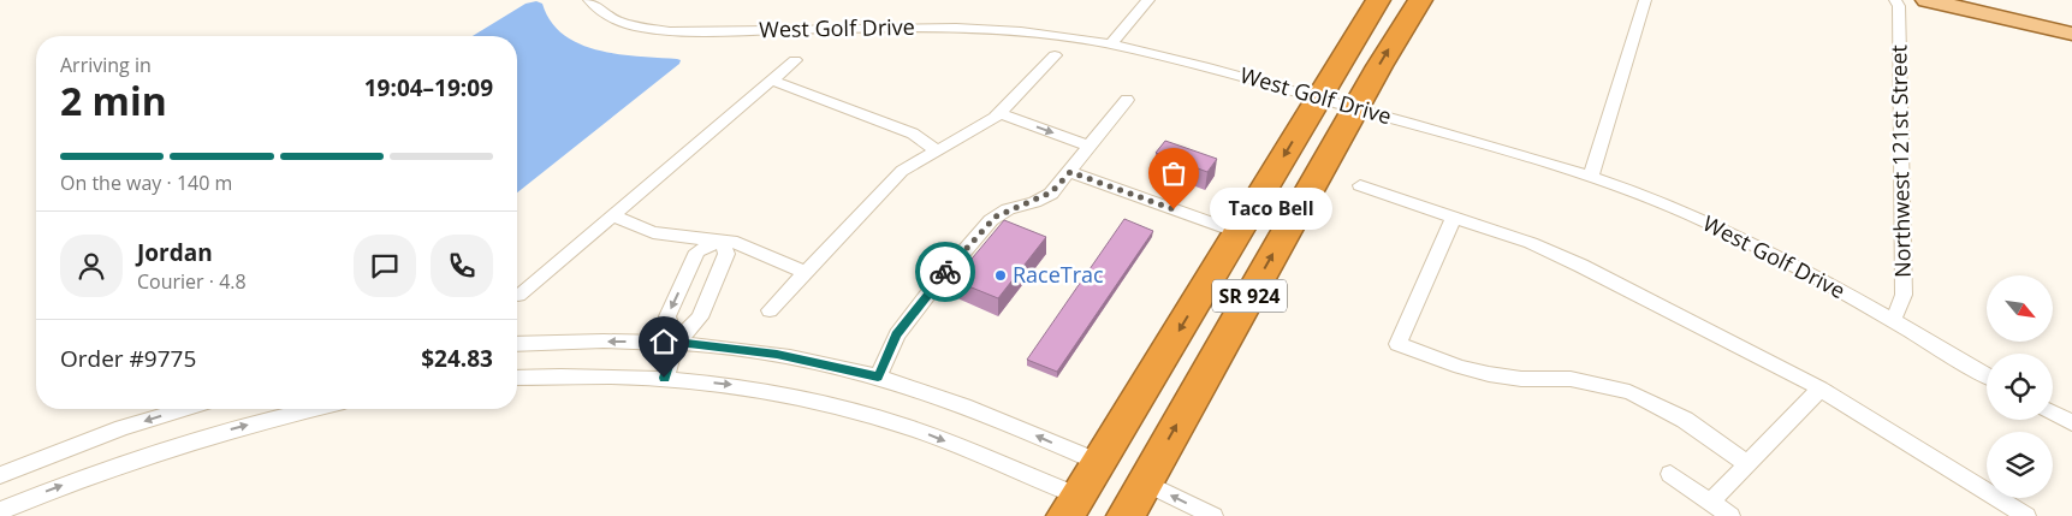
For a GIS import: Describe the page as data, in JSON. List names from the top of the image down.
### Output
{
  "streets": {
    "highway": ["SR 924"],
    "street": ["West Golf Drive", "Northwest 121st Street"]
  },
  "crossings": [
    ["West Golf Drive", "Northwest 121st Street"],
    ["West Golf Drive", "SR 924"]
  ],
  "places": ["Taco Bell", "RaceTrac"],
  "north": "bottom right",
  "page": {
    "heading": ["2 min", "Arriving in", "19:04–19:09"],
    "panel": [
      "Jordan",
      "Courier · 4.8",
      "Order #9775",
      "$24.83"
    ],
    "bar": "On the way · 140 m",
    "bubble": "Taco Bell"
  }
}
